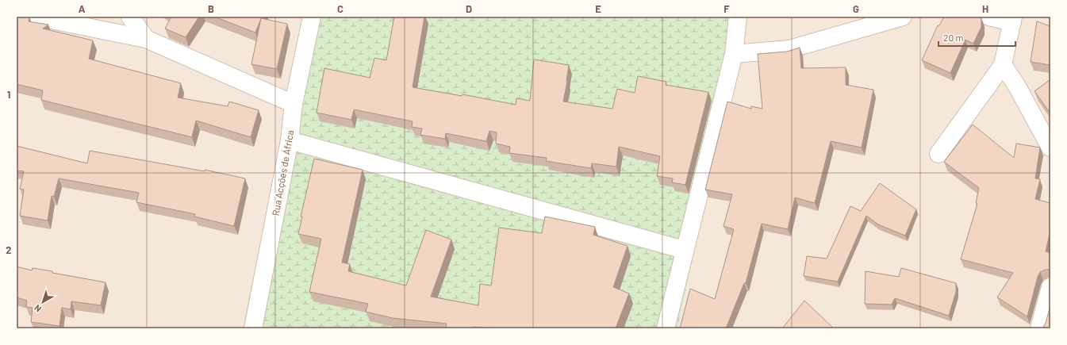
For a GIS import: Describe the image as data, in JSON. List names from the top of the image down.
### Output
{
  "streets": {
    "street": ["Rua Acções de África"]
  },
  "scale_bar": "20 m",
  "north": "bottom left",
  "grid": {
    "columns": [
      "A",
      "B",
      "C",
      "D",
      "E",
      "F",
      "G",
      "H"
    ],
    "rows": ["1", "2"]
  }
}
